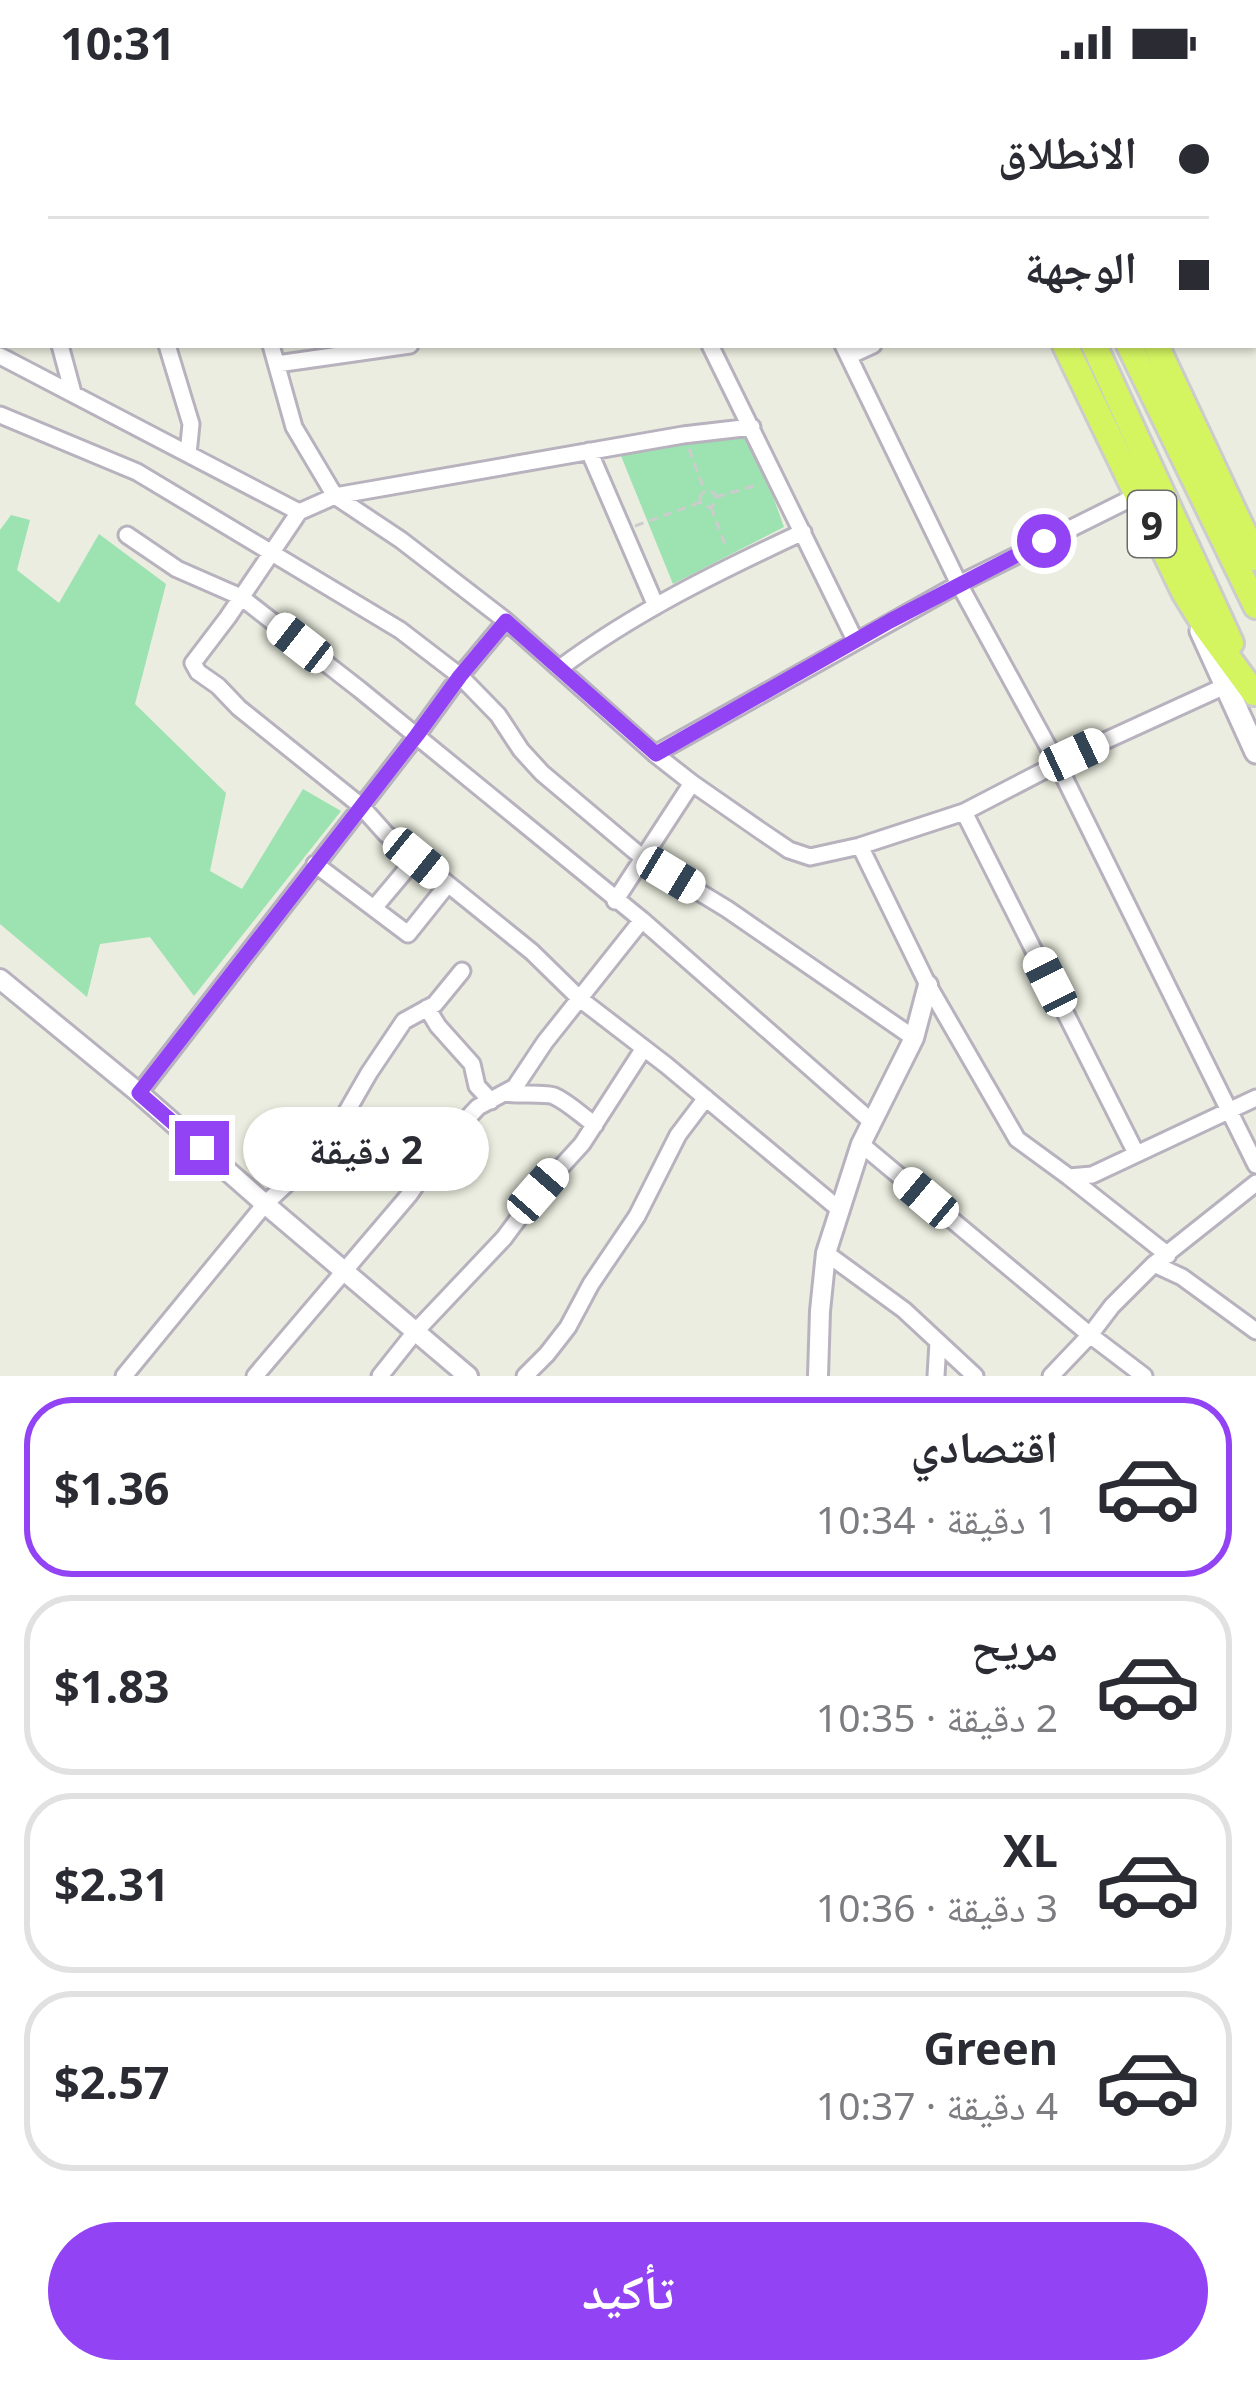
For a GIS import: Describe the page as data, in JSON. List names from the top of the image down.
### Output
{
  "streets": {
    "highway": ["9"]
  },
  "page": {
    "status": "10:31",
    "banner": ["الانطلاق", "الوجهة"],
    "bubble": "2 دقيقة",
    "list": [
      {
        "name": "اقتصادي",
        "note": "1 دقيقة · 10:34",
        "value": "$1.36"
      },
      {
        "name": "مريح",
        "note": "2 دقيقة · 10:35",
        "value": "$1.83"
      },
      {
        "name": "XL",
        "note": "3 دقيقة · 10:36",
        "value": "$2.31"
      },
      {
        "name": "Green",
        "note": "4 دقيقة · 10:37",
        "value": "$2.57"
      }
    ],
    "buttons": "تأكيد"
  }
}
